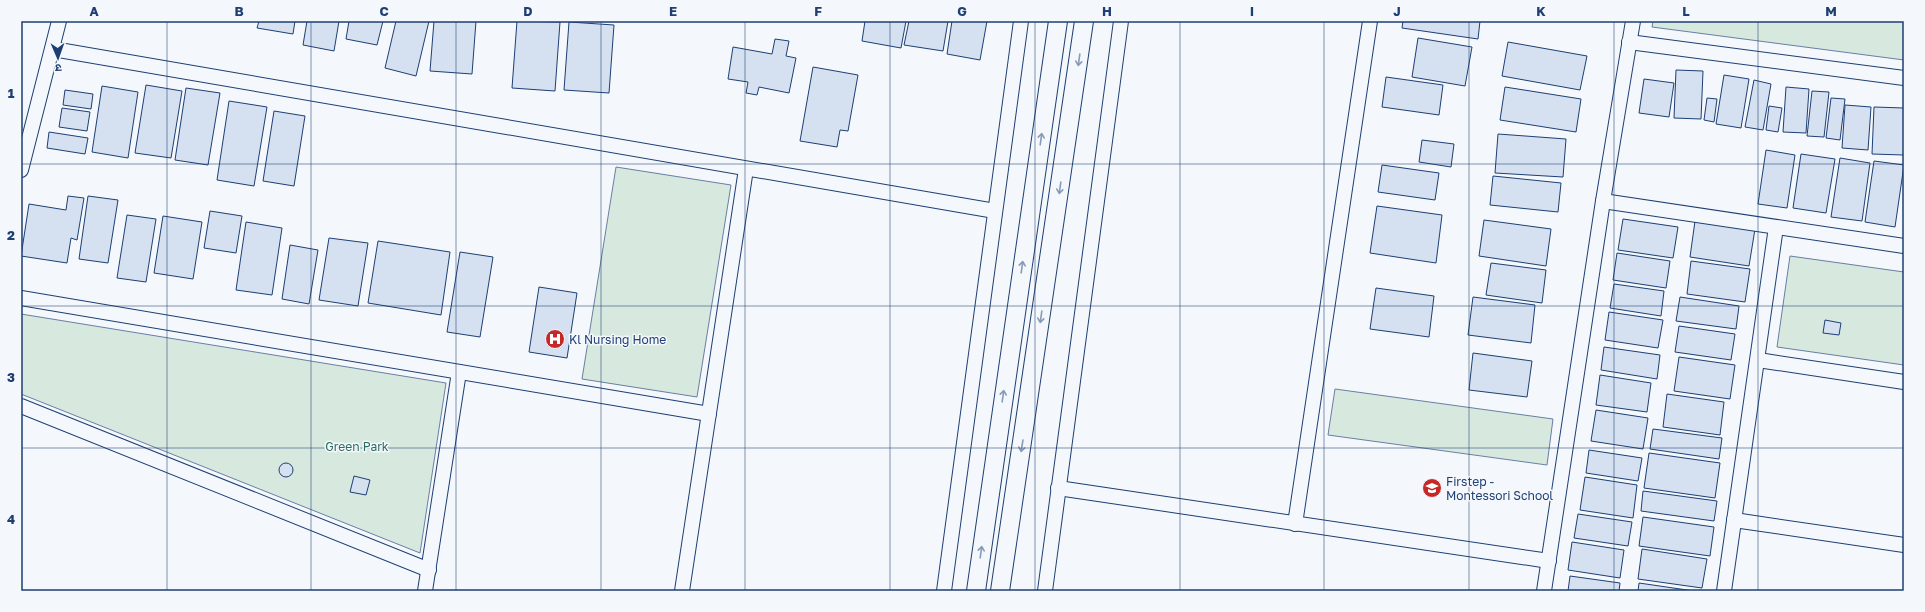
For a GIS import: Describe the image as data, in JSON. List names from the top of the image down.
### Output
{
  "parks": ["Green Park"],
  "places": {
    "hospital": ["Kl Nursing Home"],
    "school or university": ["Firstep - Montessori School"]
  },
  "north": "bottom",
  "grid": {
    "columns": [
      "A",
      "B",
      "C",
      "D",
      "E",
      "F",
      "G",
      "H",
      "I",
      "J",
      "K",
      "L",
      "M"
    ],
    "rows": [
      "1",
      "2",
      "3",
      "4"
    ]
  }
}
